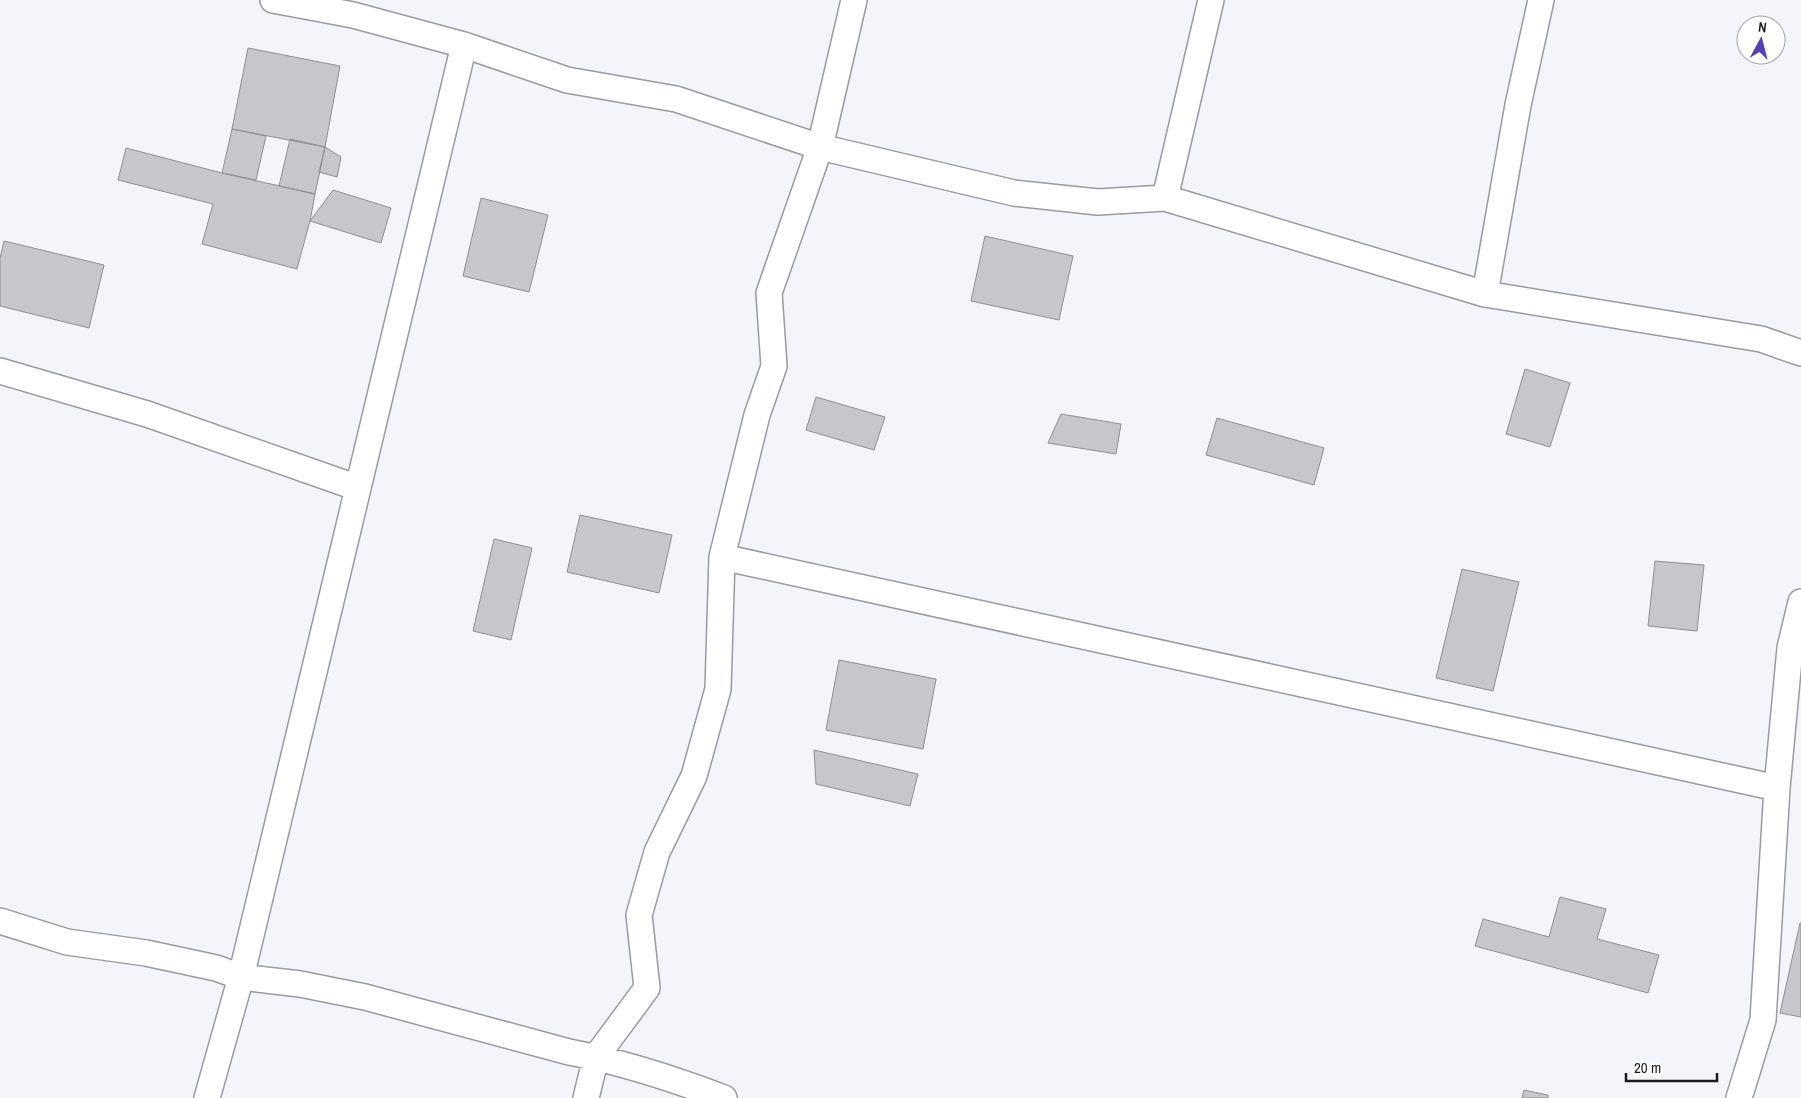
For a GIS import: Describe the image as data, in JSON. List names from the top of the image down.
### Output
{
  "scale_bar": "20 m",
  "north": "top"
}
